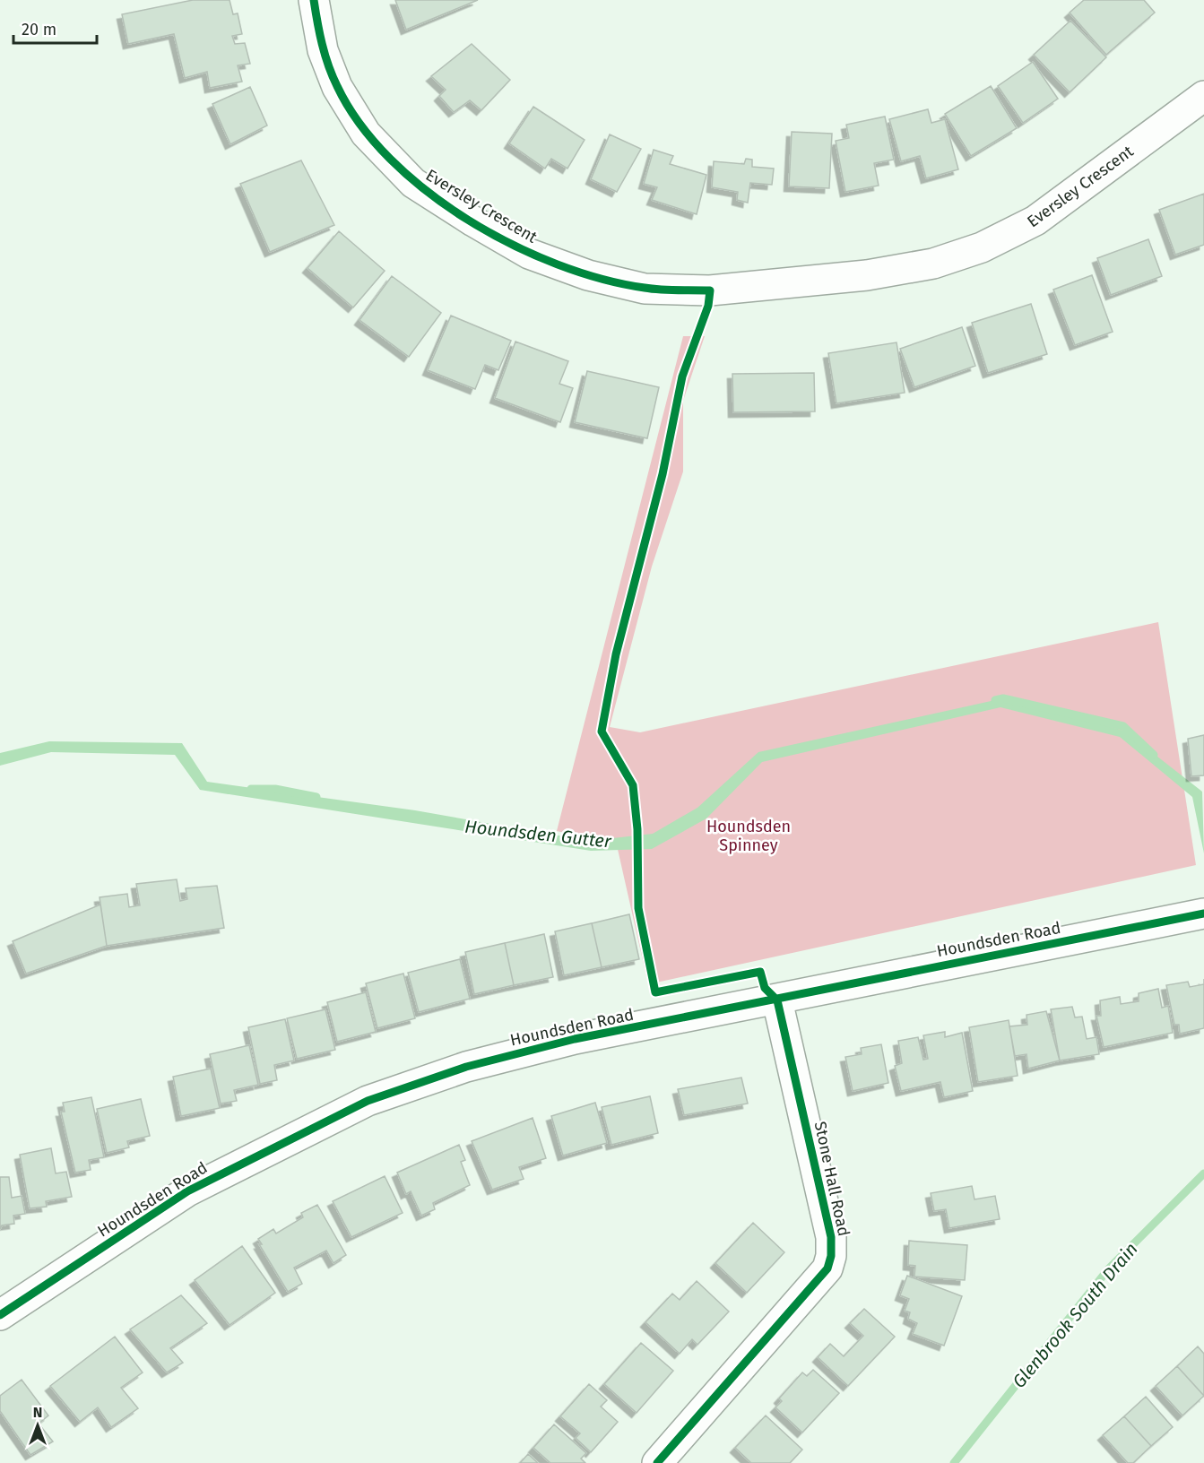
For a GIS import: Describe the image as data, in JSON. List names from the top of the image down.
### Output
{
  "streets": {
    "street": ["Eversley Crescent", "Houndsden Road", "Stone Hall Road"]
  },
  "crossings": [
    ["Houndsden Road", "Stone Hall Road"]
  ],
  "water": ["Houndsden Gutter", "Glenbrook South Drain"],
  "parks": ["Houndsden Spinney"],
  "scale_bar": "20 m",
  "north": "top"
}
